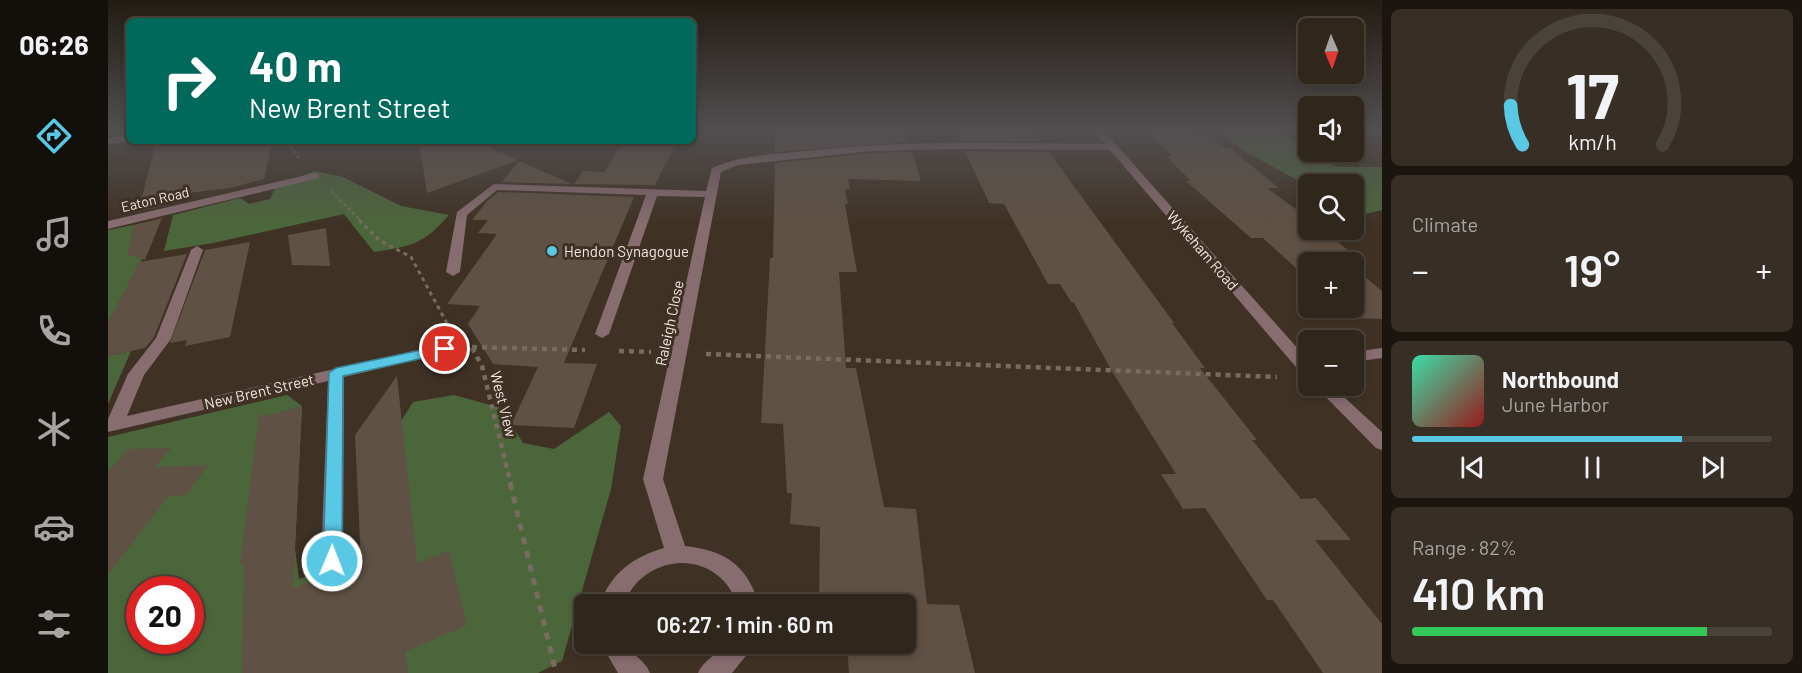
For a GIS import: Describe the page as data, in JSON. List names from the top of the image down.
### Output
{
  "streets": {
    "street": [
      "Eaton Road",
      "Wykeham Road",
      "Raleigh Close",
      "New Brent Street"
    ],
    "path": ["West View"]
  },
  "places": ["Hendon Synagogue"],
  "north": "bottom",
  "page": {
    "tabs": "06:26",
    "map_buttons": ["+", "−"],
    "turn": ["40 m", "New Brent Street"],
    "tile": [
      "Climate",
      ["Range · 82%", "410 km"]
    ],
    "heat": ["−", "19°", "+"],
    "song": ["Northbound", "June Harbor"],
    "limit": "20",
    "trip": "06:27 · 1 min · 60 m",
    "gauge": ["17", "km/h"]
  }
}
